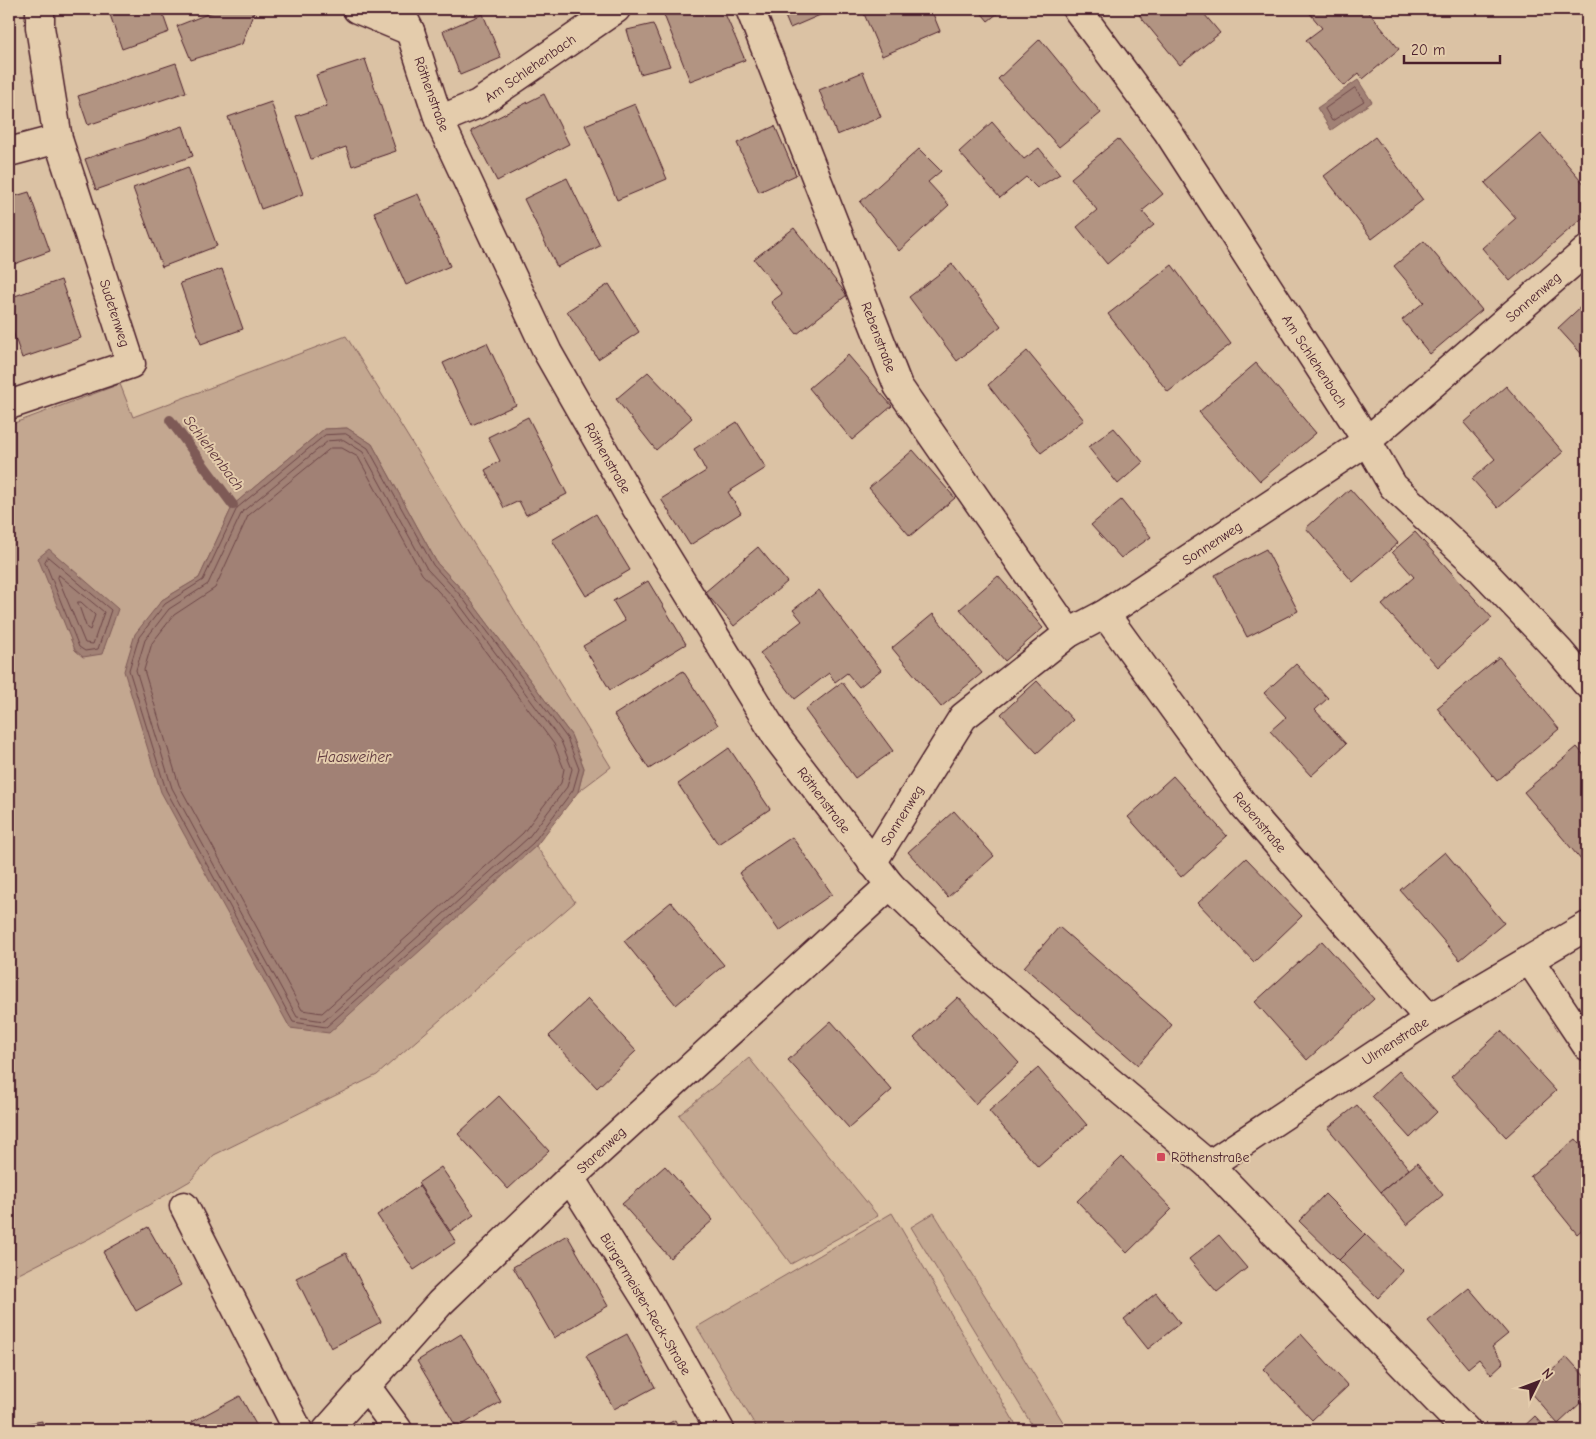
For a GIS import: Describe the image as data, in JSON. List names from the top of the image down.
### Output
{
  "streets": {
    "street": [
      "Am Schlehenbach",
      "Röthenstraße",
      "Sonnenweg",
      "Sudetenweg",
      "Rebenstraße",
      "Ulmenstraße",
      "Starenweg",
      "Bürgermeister-Reck-Straße"
    ]
  },
  "crossings": [
    ["Am Schlehenbach", "Röthenstraße"],
    ["Am Schlehenbach", "Sonnenweg"],
    ["Röthenstraße", "Sonnenweg"],
    ["Röthenstraße", "Ulmenstraße"],
    ["Röthenstraße", "Starenweg"],
    ["Sonnenweg", "Rebenstraße"],
    ["Rebenstraße", "Ulmenstraße"],
    ["Starenweg", "Bürgermeister-Reck-Straße"]
  ],
  "water": ["Schlehenbach", "Haasweiher"],
  "places": {
    "transit": ["Röthenstraße"]
  },
  "scale_bar": "20 m",
  "north": "top right"
}
